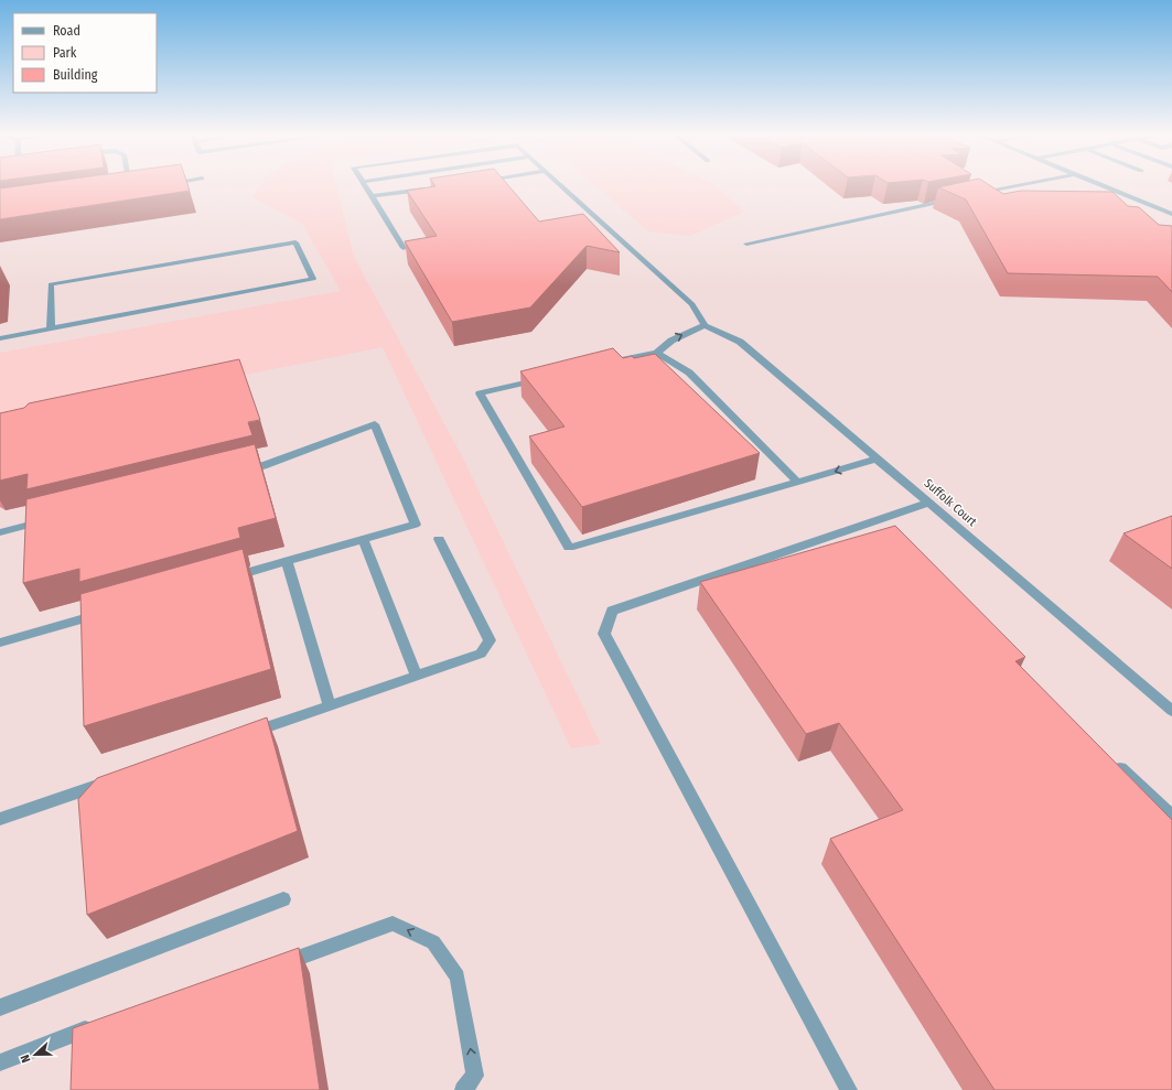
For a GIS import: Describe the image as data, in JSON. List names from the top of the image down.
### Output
{
  "streets": {
    "street": ["Suffolk Court"]
  },
  "legend": ["Road", "Park", "Building"],
  "north": "left"
}
